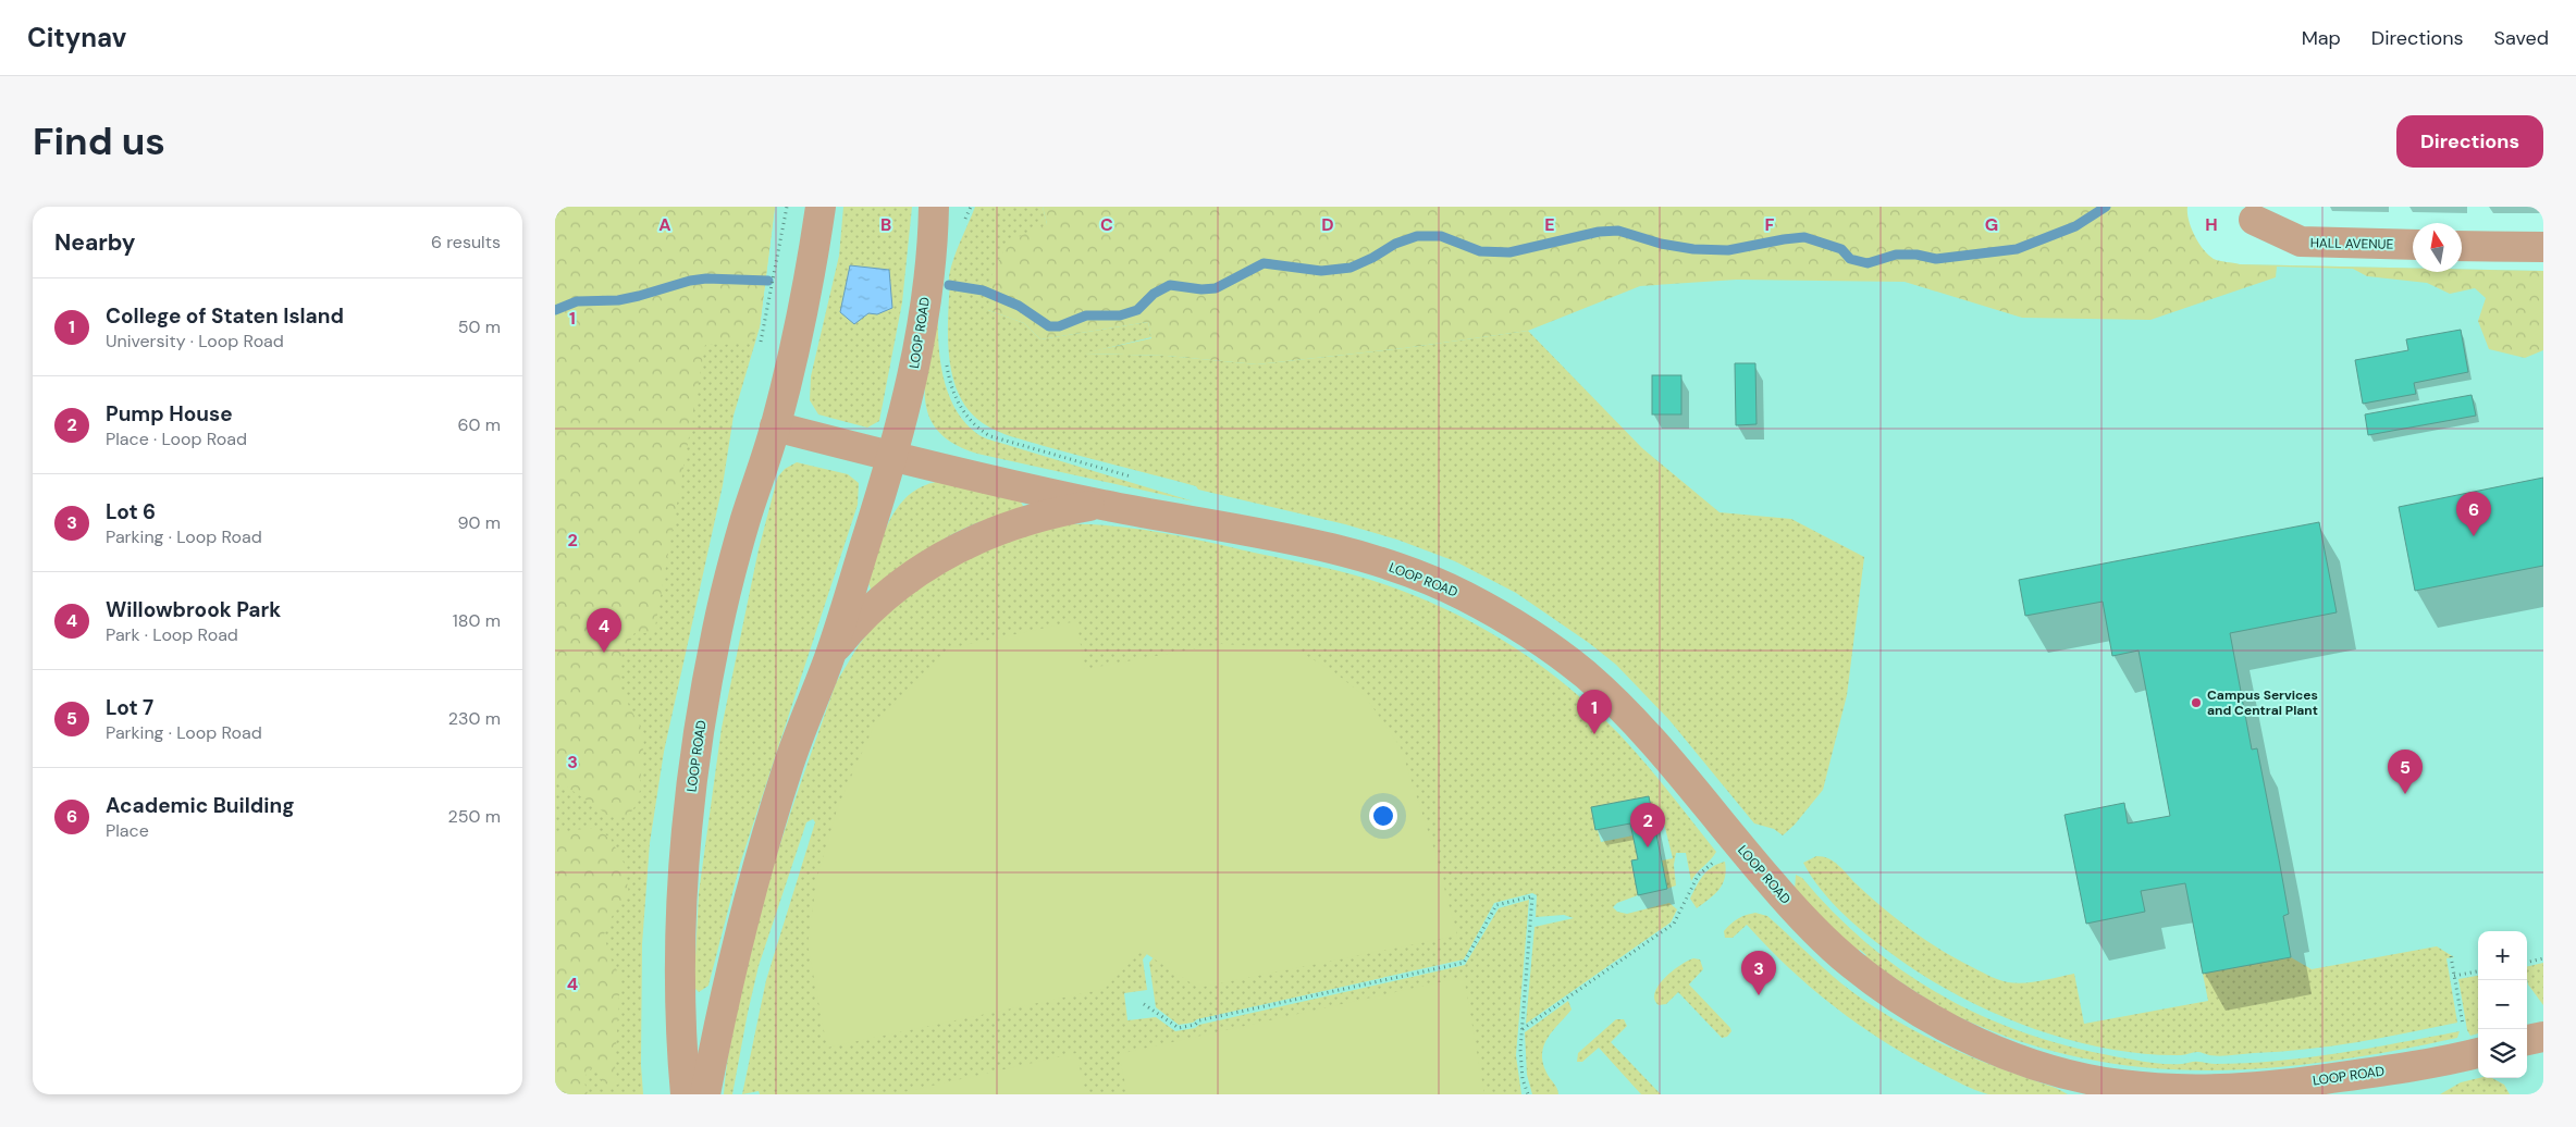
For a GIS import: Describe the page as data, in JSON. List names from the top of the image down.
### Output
{
  "streets": {
    "street": ["HALL AVENUE", "LOOP ROAD"]
  },
  "places": ["Campus Services and Central Plant"],
  "north": "top",
  "page": {
    "header": "Citynav",
    "nav": ["Map", "Directions", "Saved"],
    "buttons": "Directions",
    "title": "Find us",
    "heading": ["Nearby", "6 results"],
    "list": [
      {
        "mark": "1",
        "name": "College of Staten Island",
        "note": "University · Loop Road",
        "value": "50 m"
      },
      {
        "mark": "2",
        "name": "Pump House",
        "note": "Place · Loop Road",
        "value": "60 m"
      },
      {
        "mark": "3",
        "name": "Lot 6",
        "note": "Parking · Loop Road",
        "value": "90 m"
      },
      {
        "mark": "4",
        "name": "Willowbrook Park",
        "note": "Park · Loop Road",
        "value": "180 m"
      },
      {
        "mark": "5",
        "name": "Lot 7",
        "note": "Parking · Loop Road",
        "value": "230 m"
      },
      {
        "mark": "6",
        "name": "Academic Building",
        "note": "Place",
        "value": "250 m"
      }
    ],
    "pins": [
      "6",
      "4",
      "1",
      "5",
      "2",
      "3"
    ],
    "map_buttons": ["+", "−"]
  },
  "grid": {
    "columns": [
      "A",
      "B",
      "C",
      "D",
      "E",
      "F",
      "G",
      "H"
    ],
    "rows": [
      "1",
      "2",
      "3",
      "4"
    ]
  }
}
